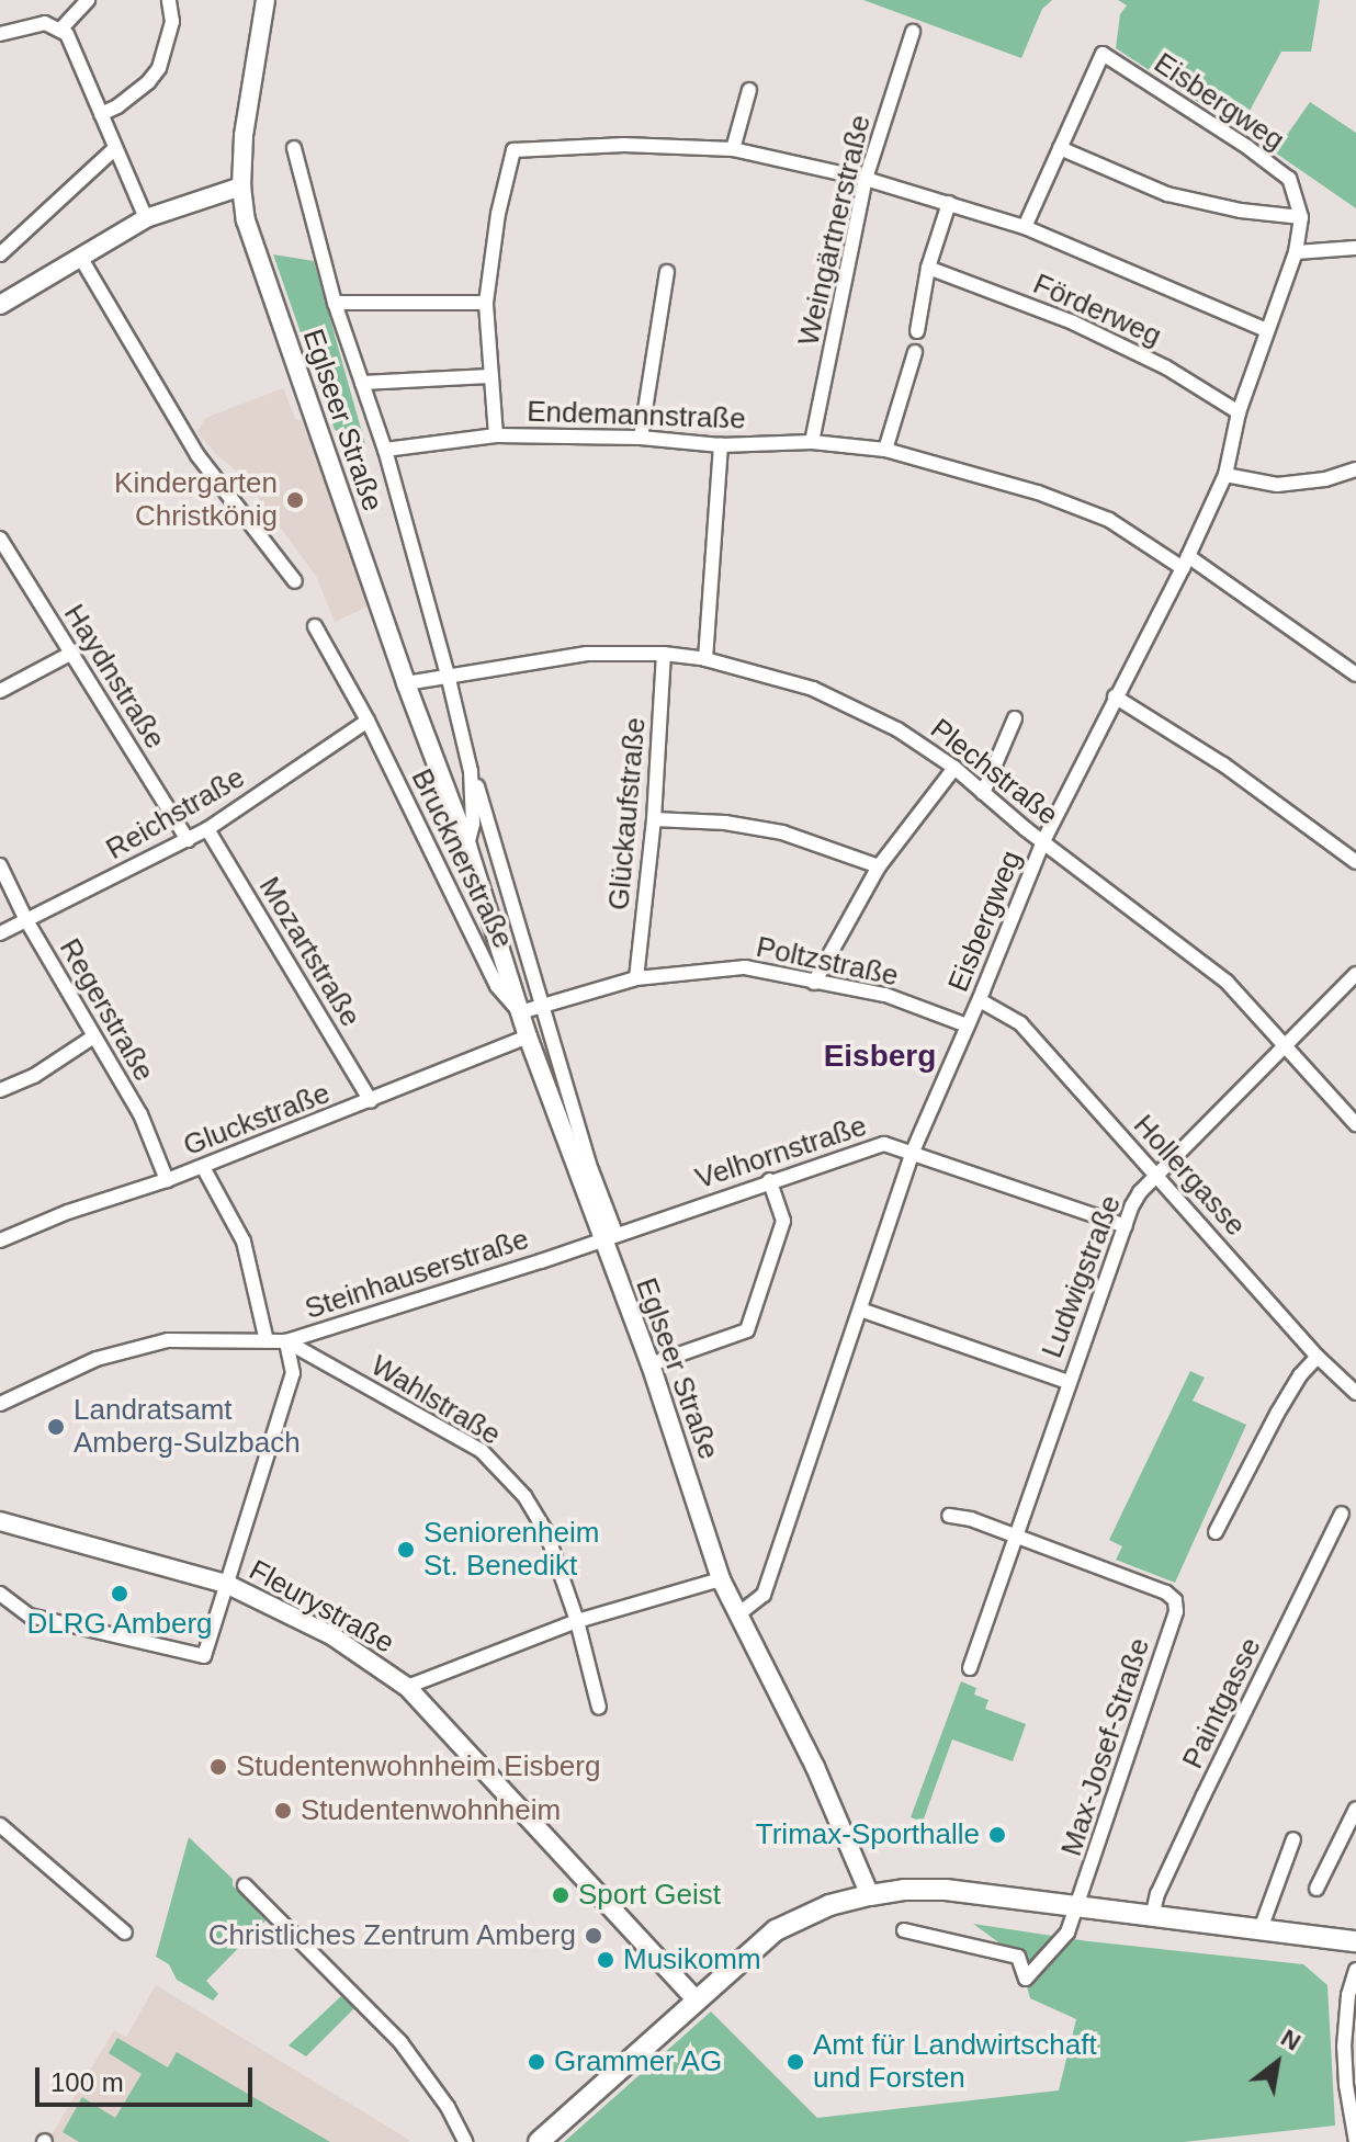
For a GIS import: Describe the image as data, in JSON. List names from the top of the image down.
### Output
{
  "streets": {
    "street": [
      "Eisbergweg",
      "Weingärtnerstraße",
      "Förderweg",
      "Endemannstraße",
      "Eglseer Straße",
      "Haydnstraße",
      "Plechstraße",
      "Reichstraße",
      "Glückaufstraße",
      "Brucknerstraße",
      "Mozartstraße",
      "Poltzstraße",
      "Regerstraße",
      "Gluckstraße",
      "Velhornstraße",
      "Hollergasse",
      "Steinhauserstraße",
      "Ludwigstraße",
      "Wahlstraße",
      "Fleurystraße",
      "Paintgasse",
      "Max-Josef-Straße"
    ]
  },
  "crossings": [
    ["Eisbergweg", "Förderweg"],
    ["Eisbergweg", "Endemannstraße"],
    ["Eisbergweg", "Eglseer Straße"],
    ["Eisbergweg", "Plechstraße"],
    ["Eisbergweg", "Poltzstraße"],
    ["Eisbergweg", "Velhornstraße"],
    ["Eisbergweg", "Hollergasse"],
    ["Weingärtnerstraße", "Endemannstraße"],
    ["Endemannstraße", "Eglseer Straße"],
    ["Eglseer Straße", "Plechstraße"],
    ["Eglseer Straße", "Brucknerstraße"],
    ["Eglseer Straße", "Poltzstraße"],
    ["Eglseer Straße", "Gluckstraße"],
    ["Eglseer Straße", "Velhornstraße"],
    ["Eglseer Straße", "Steinhauserstraße"],
    ["Haydnstraße", "Reichstraße"],
    ["Plechstraße", "Glückaufstraße"],
    ["Plechstraße", "Ludwigstraße"],
    ["Reichstraße", "Brucknerstraße"],
    ["Reichstraße", "Mozartstraße"],
    ["Reichstraße", "Regerstraße"],
    ["Glückaufstraße", "Poltzstraße"],
    ["Brucknerstraße", "Poltzstraße"],
    ["Mozartstraße", "Gluckstraße"],
    ["Regerstraße", "Gluckstraße"],
    ["Velhornstraße", "Steinhauserstraße"],
    ["Velhornstraße", "Ludwigstraße"],
    ["Hollergasse", "Ludwigstraße"],
    ["Steinhauserstraße", "Wahlstraße"],
    ["Steinhauserstraße", "Fleurystraße"],
    ["Ludwigstraße", "Max-Josef-Straße"]
  ],
  "districts": ["Eisberg"],
  "places": [
    "Kindergarten Christkönig",
    "Landratsamt Amberg-Sulzbach",
    "Seniorenheim St. Benedikt",
    "DLRG Amberg",
    "Studentenwohnheim Eisberg",
    "Studentenwohnheim",
    "Trimax-Sporthalle",
    "Sport Geist",
    "Christliches Zentrum Amberg",
    "Musikomm",
    "Grammer AG",
    "Amt für Landwirtschaft und Forsten"
  ],
  "scale_bar": "100 m",
  "north": "top right"
}
